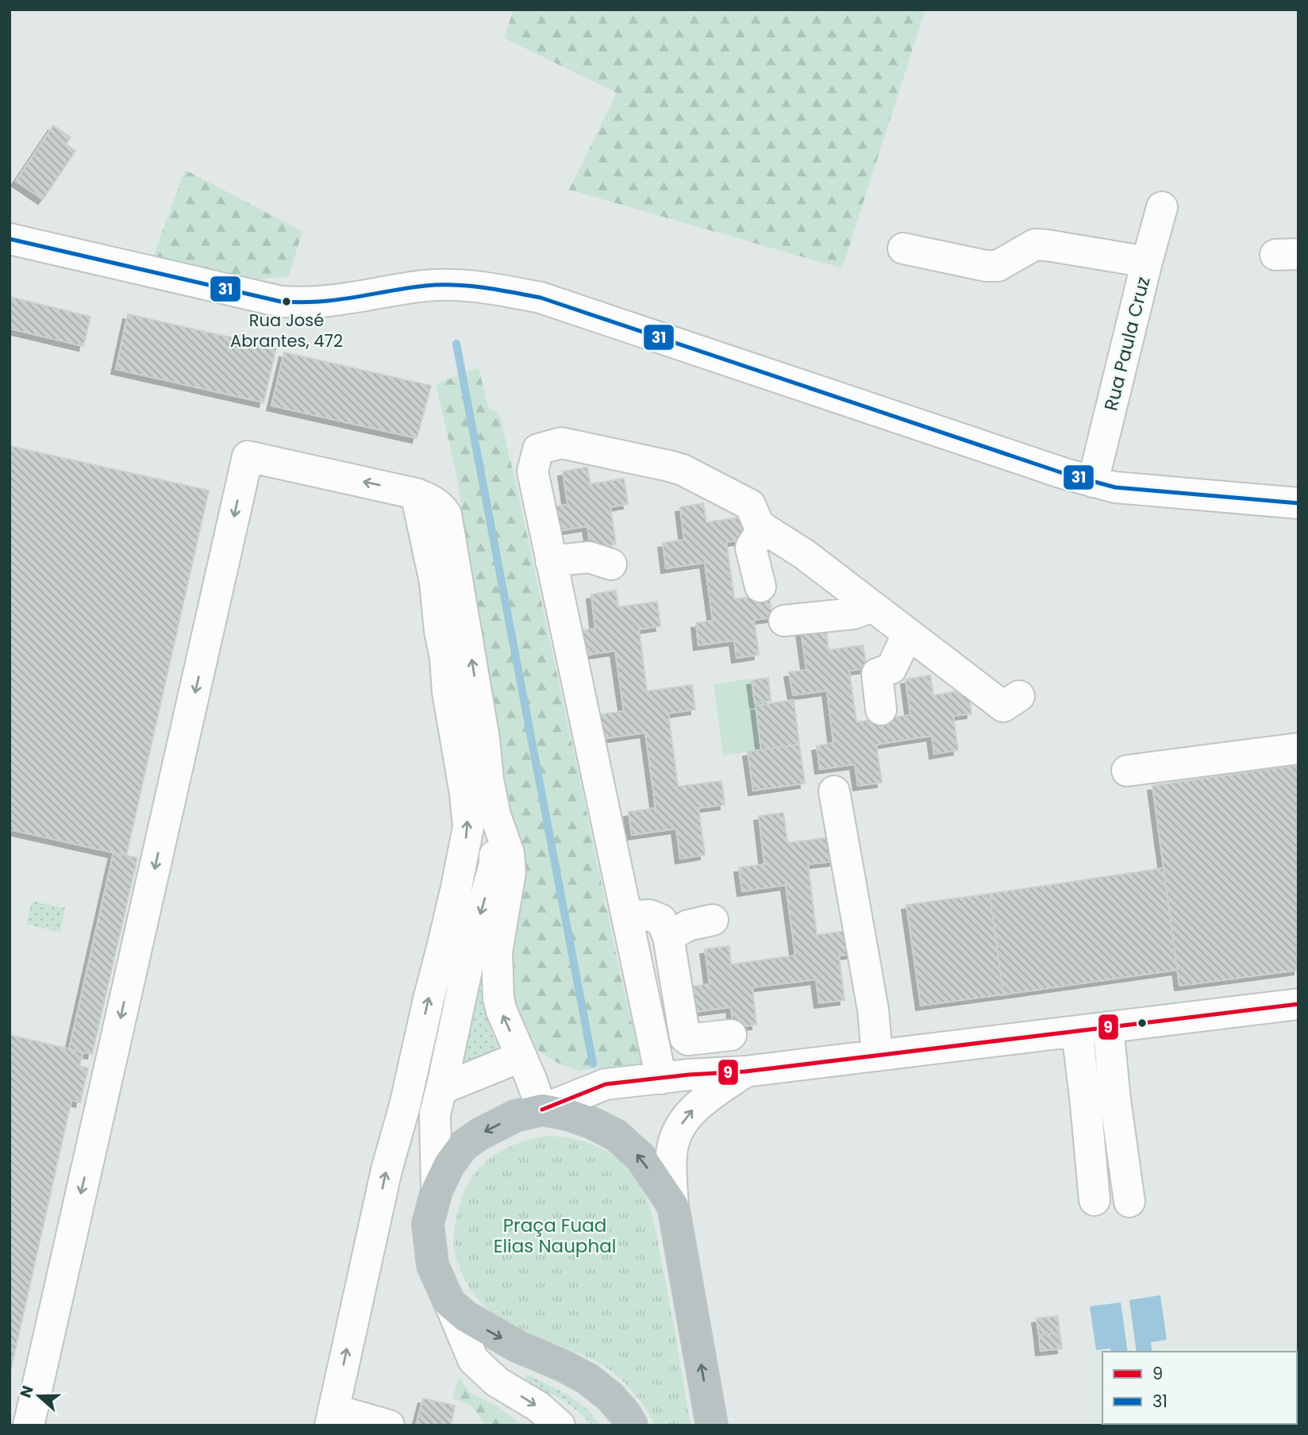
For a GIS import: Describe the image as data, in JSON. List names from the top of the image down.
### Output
{
  "streets": {
    "street": ["Rua Paula Cruz"]
  },
  "parks": ["Praça Fuad Elias Nauphal"],
  "places": ["Rua José Abrantes, 472"],
  "lines": ["transit line 31", "transit line 9"],
  "legend": ["9", "31"],
  "north": "left"
}
